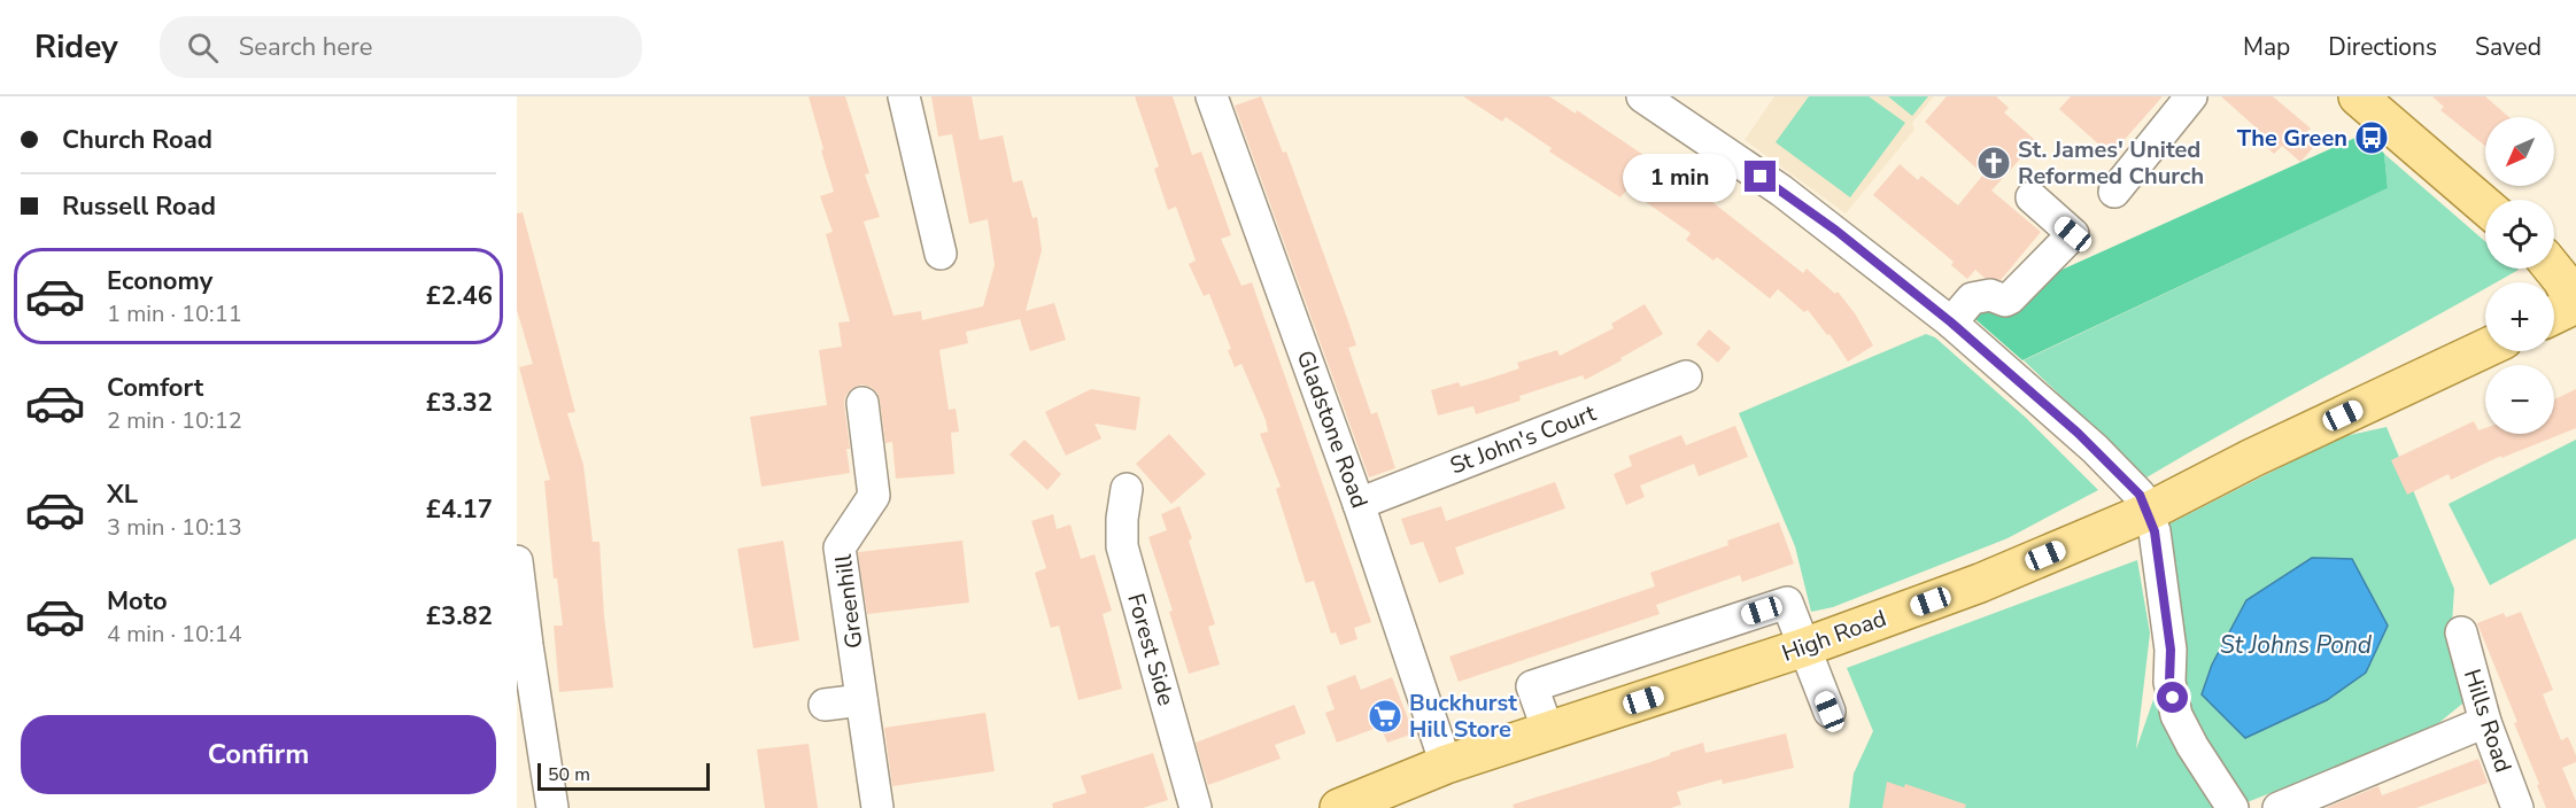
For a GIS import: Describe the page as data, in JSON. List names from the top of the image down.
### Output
{
  "streets": {
    "main road": ["High Road"],
    "street": [
      "Gladstone Road",
      "St John's Court",
      "Greenhill",
      "Forest Side",
      "Hills Road"
    ]
  },
  "crossings": [
    ["Gladstone Road", "St John's Court"],
    ["Gladstone Road", "High Road"]
  ],
  "water": ["St Johns Pond"],
  "places": {
    "bus stop": ["The Green"],
    "church": ["St. James' United Reformed Church"],
    "supermarket": ["Buckhurst Hill Store"]
  },
  "scale_bar": "50 m",
  "north": "bottom left",
  "page": {
    "header": "Ridey",
    "search": "Search here",
    "nav": ["Map", "Directions", "Saved"],
    "banner": ["Church Road", "Russell Road"],
    "map_buttons": ["+", "−"],
    "bubble": "1 min",
    "list": [
      {
        "name": "Economy",
        "note": "1 min · 10:11",
        "value": "£2.46"
      },
      {
        "name": "Comfort",
        "note": "2 min · 10:12",
        "value": "£3.32"
      },
      {
        "name": "XL",
        "note": "3 min · 10:13",
        "value": "£4.17"
      },
      {
        "name": "Moto",
        "note": "4 min · 10:14",
        "value": "£3.82"
      }
    ],
    "buttons": "Confirm",
    "scale": "50 m"
  }
}
